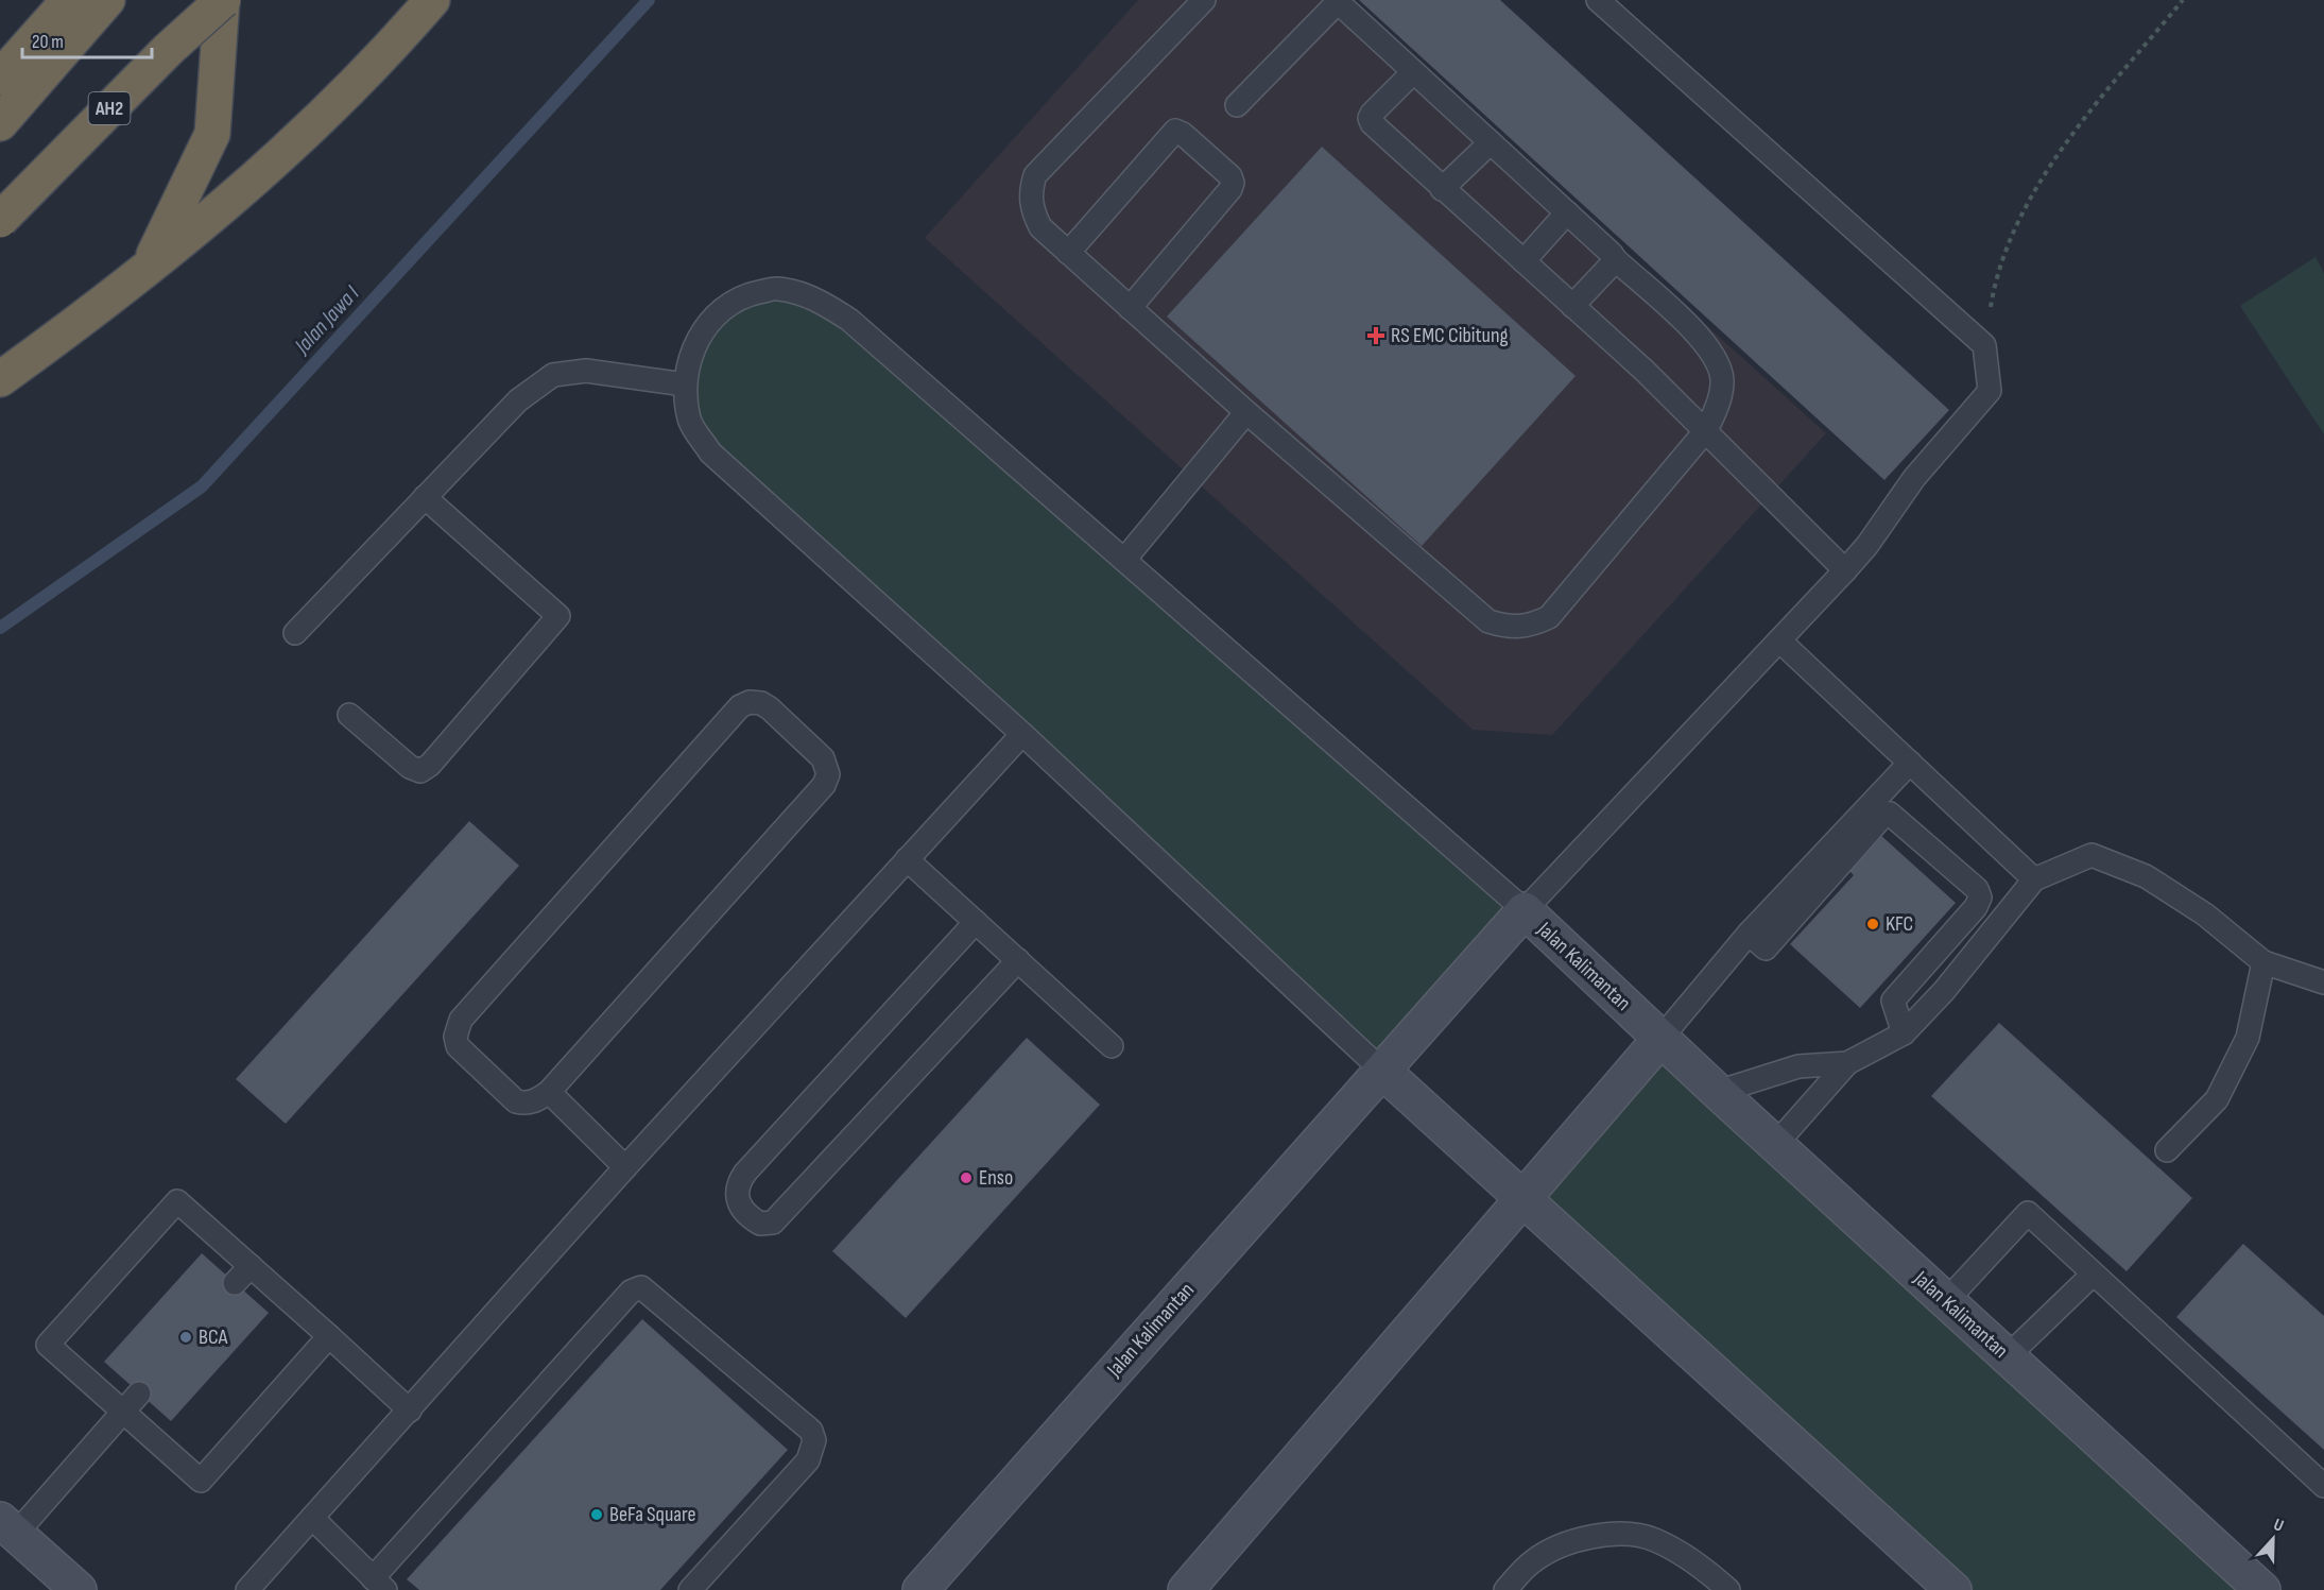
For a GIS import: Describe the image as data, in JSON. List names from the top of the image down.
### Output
{
  "streets": {
    "highway": ["AH2"],
    "street": ["Jalan Kalimantan"]
  },
  "water": ["Jalan Jawa I"],
  "places": {
    "health": ["RS EMC Cibitung"],
    "other": [
      "KFC",
      "Enso",
      "BCA",
      "BeFa Square"
    ]
  },
  "scale_bar": "20 m",
  "north": "top"
}
